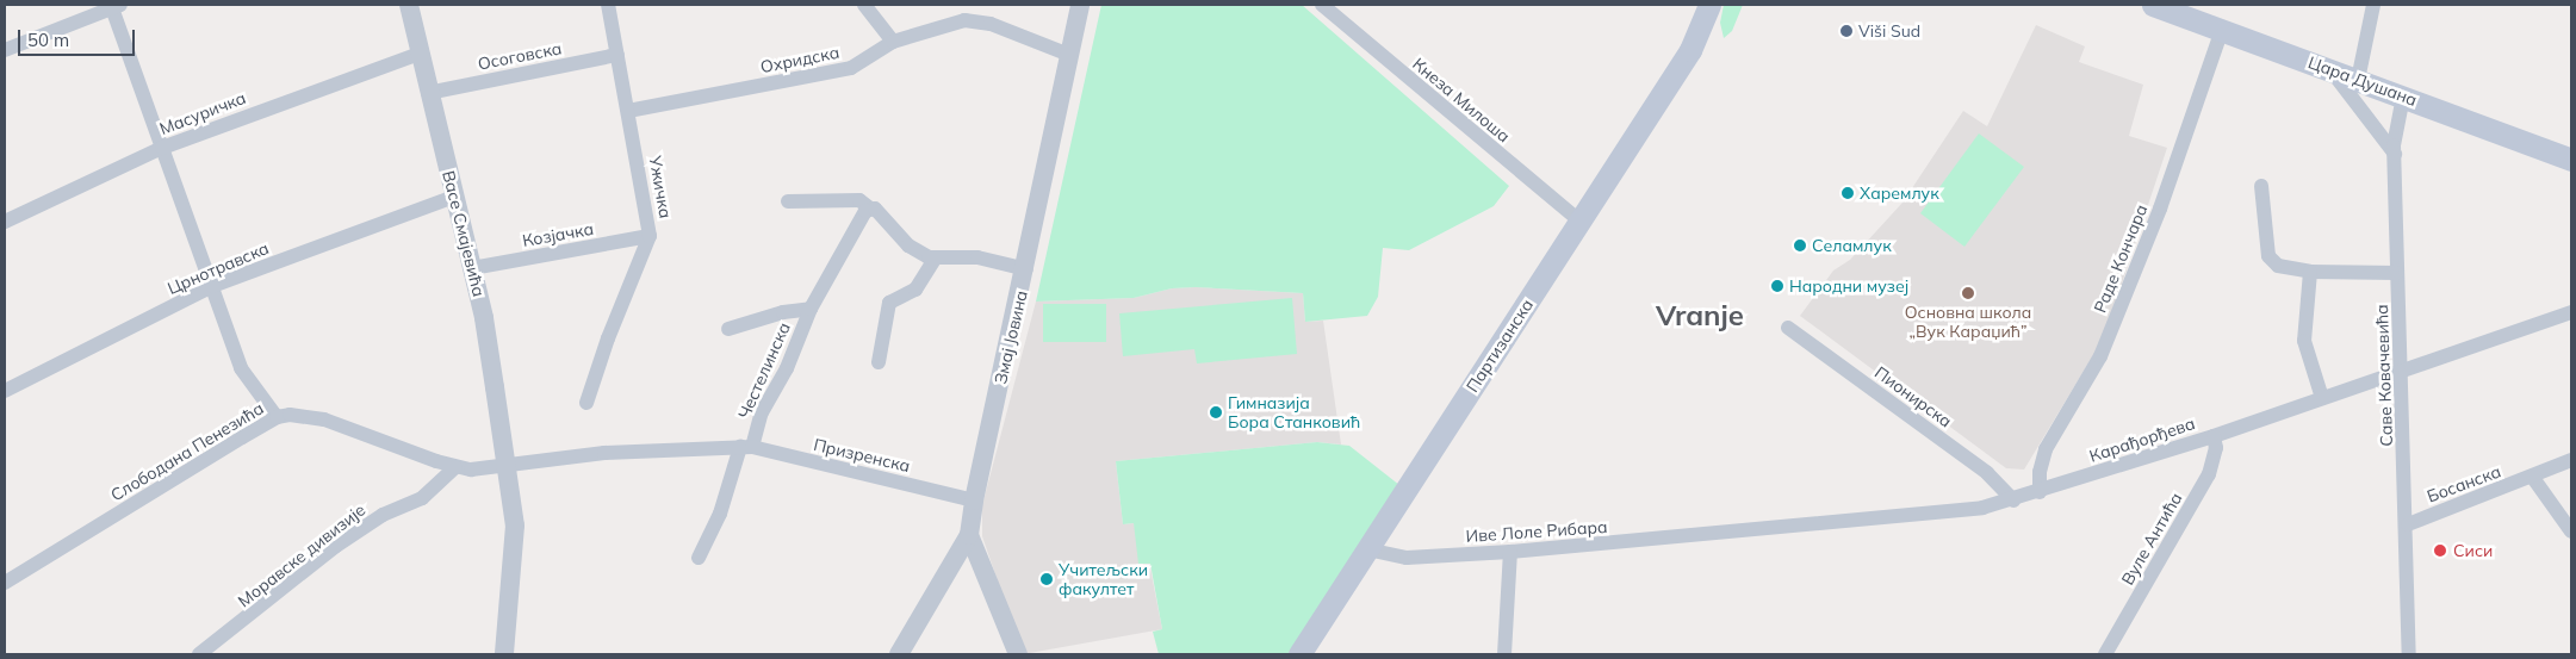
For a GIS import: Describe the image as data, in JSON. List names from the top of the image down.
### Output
{
  "streets": {
    "main road": ["Цара Душана", "Партизанска"],
    "street": [
      "Осоговска",
      "Охридска",
      "Кнеза Милоша",
      "Масуричка",
      "Ужичка",
      "Васе Смајевића",
      "Козјачка",
      "Раде Кончара",
      "Црнотравска",
      "Змај Јовина",
      "Честелинска",
      "Саве Ковачевића",
      "Пионирска",
      "Карађорђева",
      "Слободана Пенезића",
      "Призренска",
      "Босанска",
      "Иве Лоле Рибара",
      "Вуле Антића",
      "Моравске дивизије"
    ]
  },
  "crossings": [
    ["Осоговска", "Ужичка"],
    ["Осоговска", "Васе Смајевића"],
    ["Охридска", "Ужичка"],
    ["Охридска", "Змај Јовина"],
    ["Цара Душана", "Раде Кончара"],
    ["Цара Душана", "Саве Ковачевића"],
    ["Кнеза Милоша", "Партизанска"],
    ["Масуричка", "Васе Смајевића"],
    ["Ужичка", "Козјачка"],
    ["Васе Смајевића", "Козјачка"],
    ["Васе Смајевића", "Црнотравска"],
    ["Васе Смајевића", "Слободана Пенезића"],
    ["Васе Смајевића", "Призренска"],
    ["Раде Кончара", "Карађорђева"],
    ["Змај Јовина", "Призренска"],
    ["Партизанска", "Иве Лоле Рибара"],
    ["Честелинска", "Призренска"],
    ["Саве Ковачевића", "Карађорђева"],
    ["Саве Ковачевића", "Босанска"],
    ["Пионирска", "Карађорђева"],
    ["Карађорђева", "Иве Лоле Рибара"],
    ["Карађорђева", "Вуле Антића"],
    ["Слободана Пенезића", "Призренска"],
    ["Слободана Пенезића", "Моравске дивизије"]
  ],
  "districts": ["Vranje"],
  "places": [
    "Viši Sud",
    "Харемлук",
    "Селамлук",
    "Народни музеј",
    "Основна школа „Вук Караџић”",
    "Гимназија Бора Станковић",
    "Сиси",
    "Учитељски факултет"
  ],
  "scale_bar": "50 m"
}
